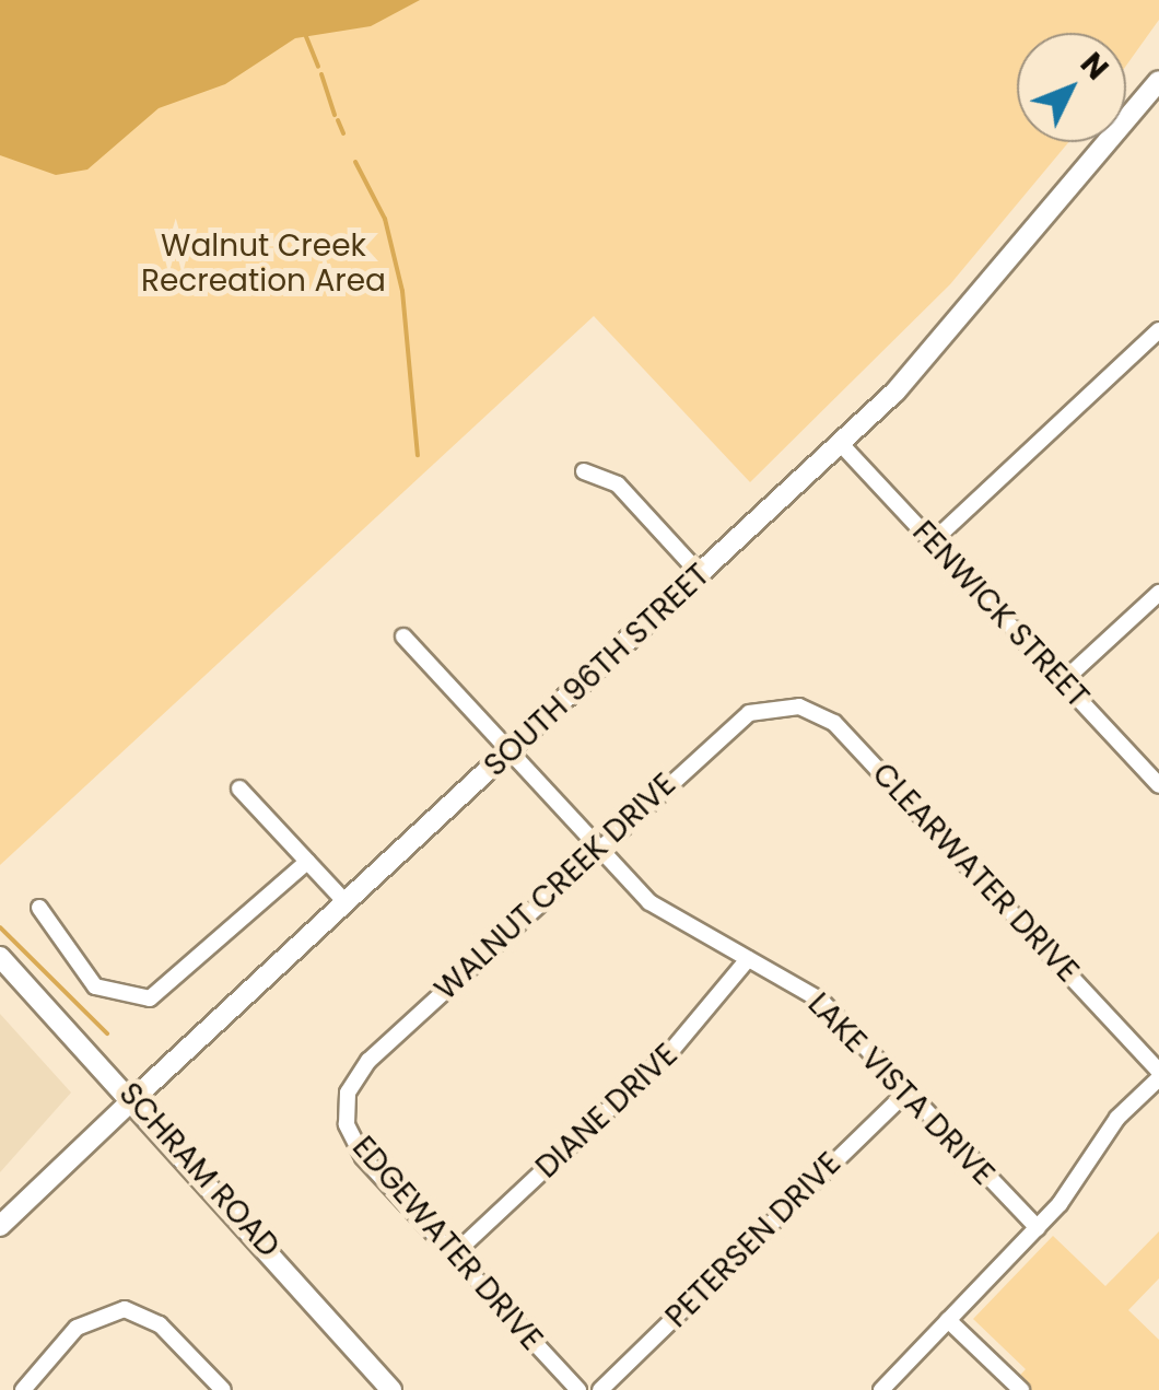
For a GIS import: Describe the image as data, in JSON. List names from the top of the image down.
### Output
{
  "streets": {
    "main road": ["SOUTH 96TH STREET", "SCHRAM ROAD"],
    "street": [
      "FENWICK STREET",
      "CLEARWATER DRIVE",
      "WALNUT CREEK DRIVE",
      "LAKE VISTA DRIVE",
      "DIANE DRIVE",
      "PETERSEN DRIVE",
      "EDGEWATER DRIVE"
    ]
  },
  "crossings": [
    ["FENWICK STREET", "SOUTH 96TH STREET"],
    ["SOUTH 96TH STREET", "LAKE VISTA DRIVE"],
    ["SOUTH 96TH STREET", "SCHRAM ROAD"],
    ["CLEARWATER DRIVE", "WALNUT CREEK DRIVE"],
    ["WALNUT CREEK DRIVE", "LAKE VISTA DRIVE"],
    ["WALNUT CREEK DRIVE", "EDGEWATER DRIVE"],
    ["LAKE VISTA DRIVE", "DIANE DRIVE"],
    ["LAKE VISTA DRIVE", "PETERSEN DRIVE"],
    ["DIANE DRIVE", "EDGEWATER DRIVE"]
  ],
  "parks": ["Walnut Creek Recreation Area"],
  "north": "top right"
}
